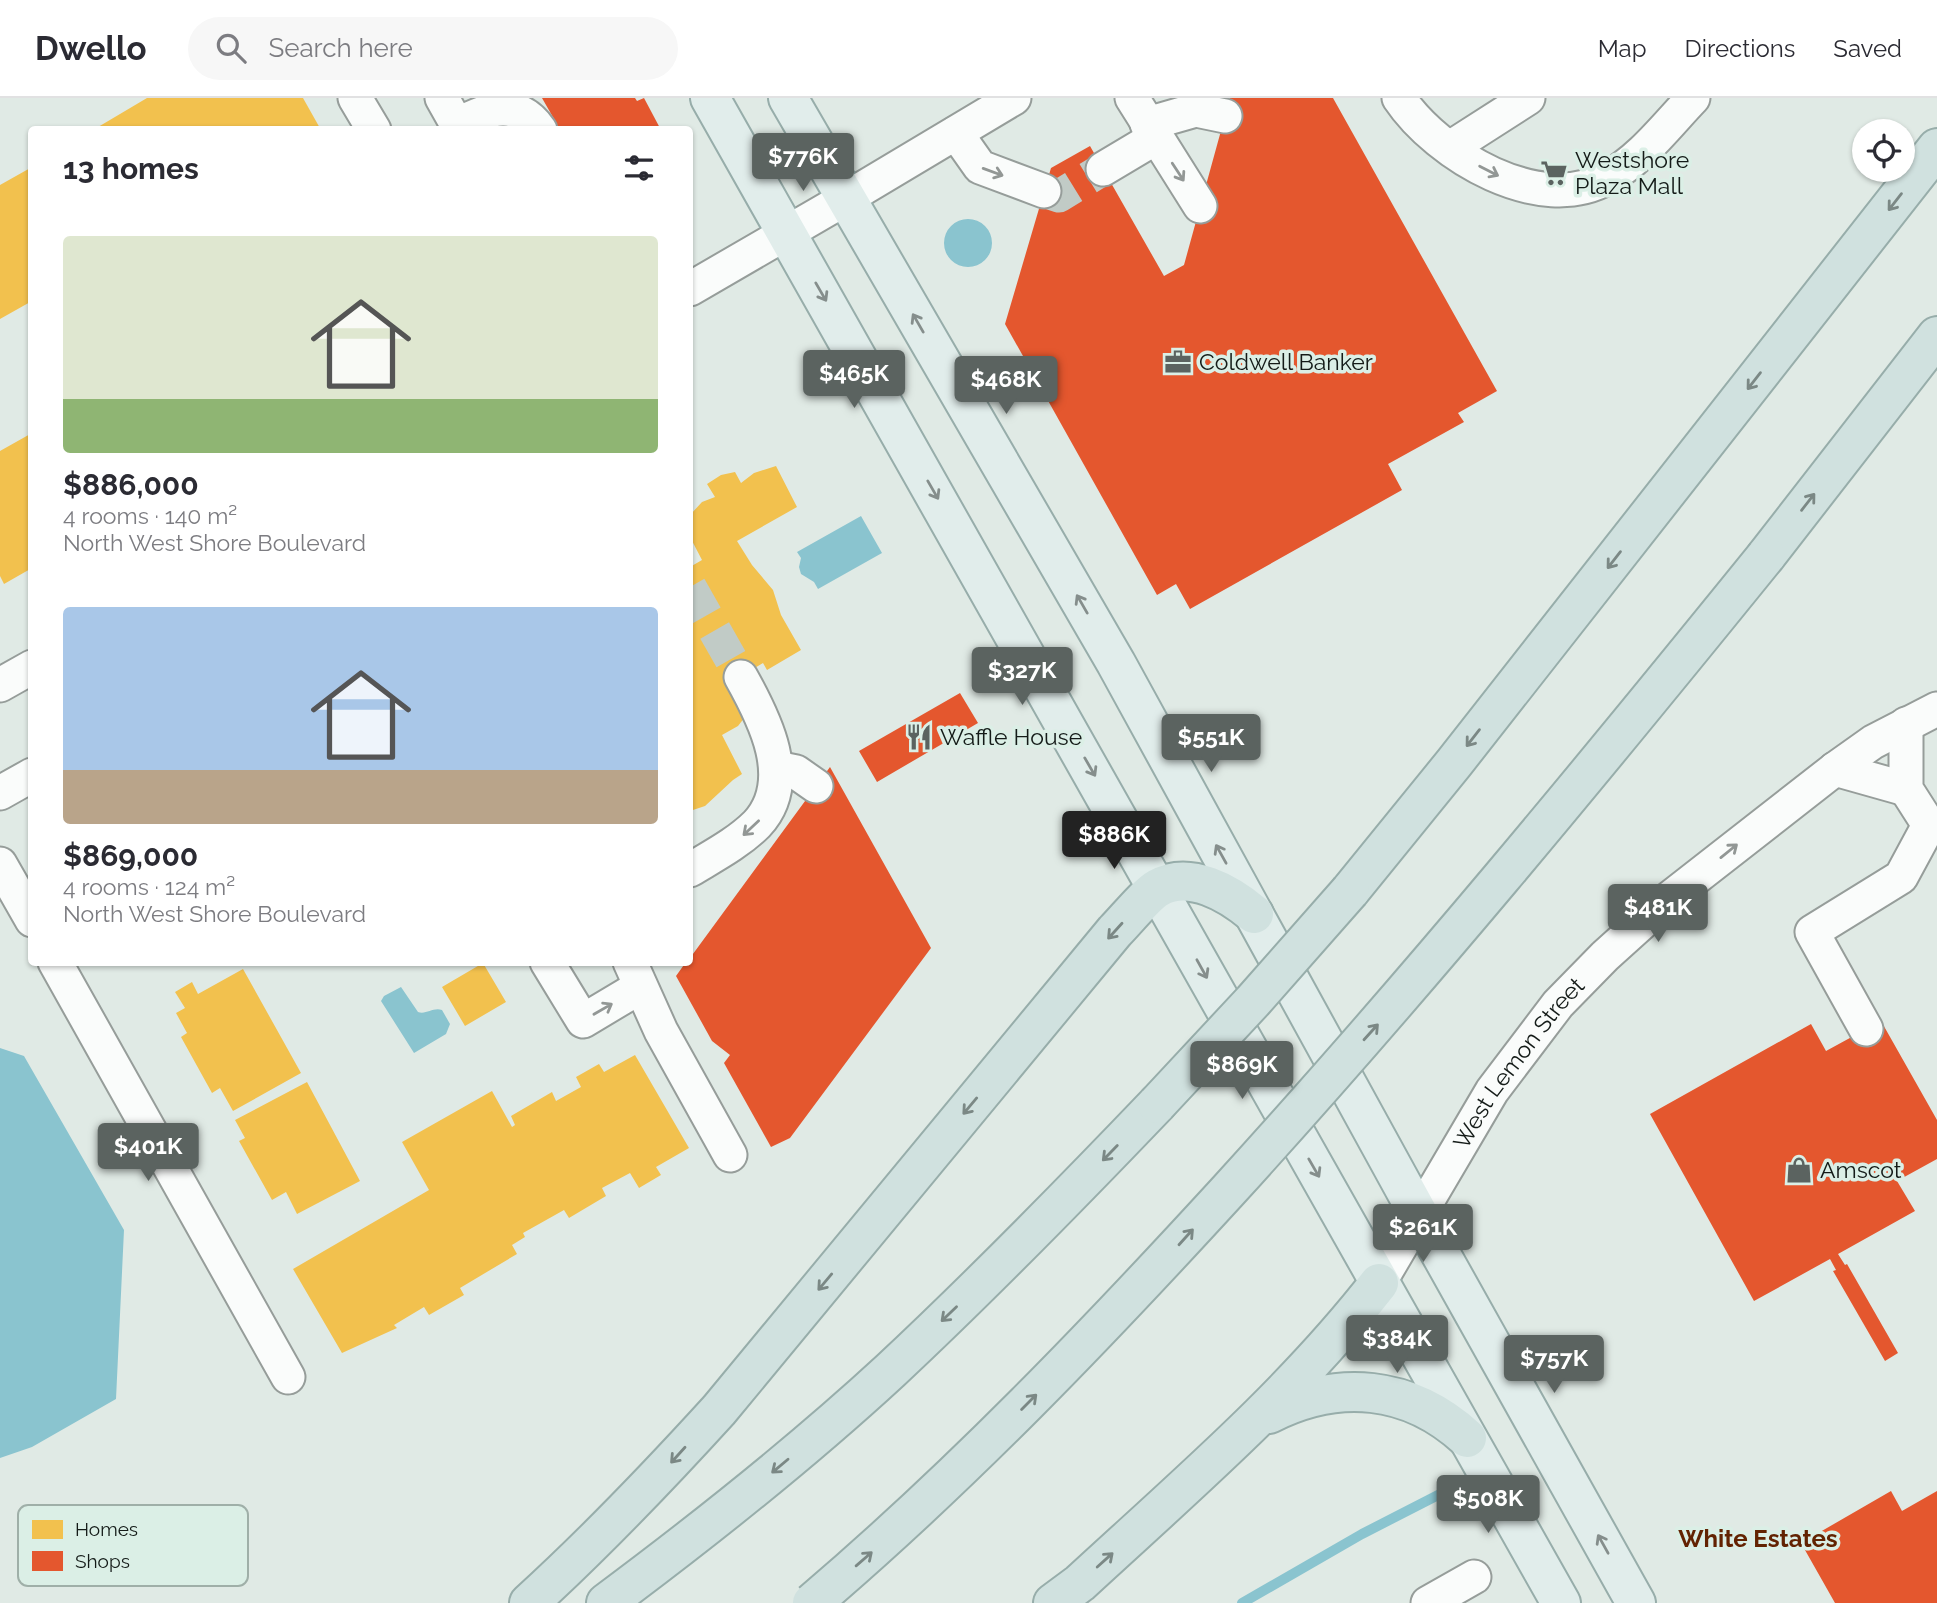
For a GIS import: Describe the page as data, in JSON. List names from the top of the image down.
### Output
{
  "streets": {
    "street": ["West Lemon Street"]
  },
  "one_way": ["West Lemon Street"],
  "districts": ["White Estates"],
  "places": {
    "supermarket": ["Westshore Plaza Mall"],
    "office": ["Coldwell Banker"],
    "restaurant": ["Waffle House"],
    "shop": ["Amscot"]
  },
  "legend": ["Homes", "Shops"],
  "page": {
    "header": "Dwello",
    "search": "Search here",
    "nav": ["Map", "Directions", "Saved"],
    "heading": "13 homes",
    "price": [
      "$776K",
      "$465K",
      "$468K",
      "$327K",
      "$551K",
      "$886K",
      "$481K",
      "$869K",
      "$401K",
      "$261K",
      "$384K",
      "$757K",
      "$508K"
    ],
    "list": [
      {
        "name": "$886,000",
        "note": "4 rooms · 140 m² · North West Shore Boulevard"
      },
      {
        "name": "$869,000",
        "note": "4 rooms · 124 m² · North West Shore Boulevard"
      }
    ]
  }
}
